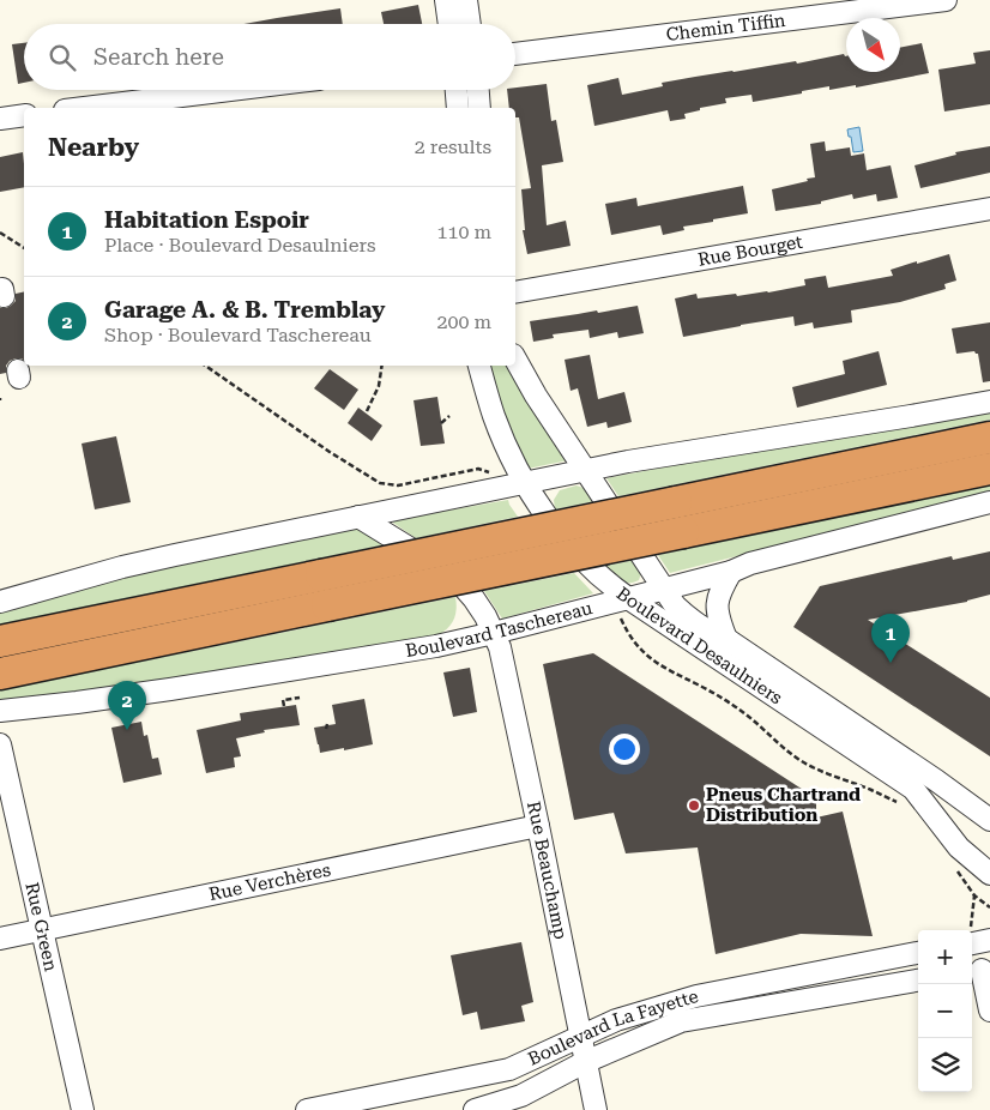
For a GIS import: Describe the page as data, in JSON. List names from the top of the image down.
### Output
{
  "streets": {
    "street": [
      "Chemin Tiffin",
      "Rue Bourget",
      "Boulevard Taschereau",
      "Boulevard Desaulniers",
      "Rue Beauchamp",
      "Rue Verchères",
      "Rue Green",
      "Boulevard La Fayette"
    ]
  },
  "crossings": [
    ["Boulevard Taschereau", "Boulevard Desaulniers"],
    ["Boulevard Taschereau", "Rue Beauchamp"],
    ["Rue Beauchamp", "Rue Verchères"],
    ["Rue Beauchamp", "Boulevard La Fayette"],
    ["Rue Verchères", "Rue Green"]
  ],
  "places": ["Pneus Chartrand Distribution"],
  "north": "bottom right",
  "page": {
    "search": "Search here",
    "heading": ["Nearby", "2 results"],
    "list": [
      {
        "mark": "1",
        "name": "Habitation Espoir",
        "note": "Place · Boulevard Desaulniers",
        "value": "110 m"
      },
      {
        "mark": "2",
        "name": "Garage A. & B. Tremblay",
        "note": "Shop · Boulevard Taschereau",
        "value": "200 m"
      }
    ],
    "pins": ["1", "2"],
    "map_buttons": ["+", "−"]
  }
}
